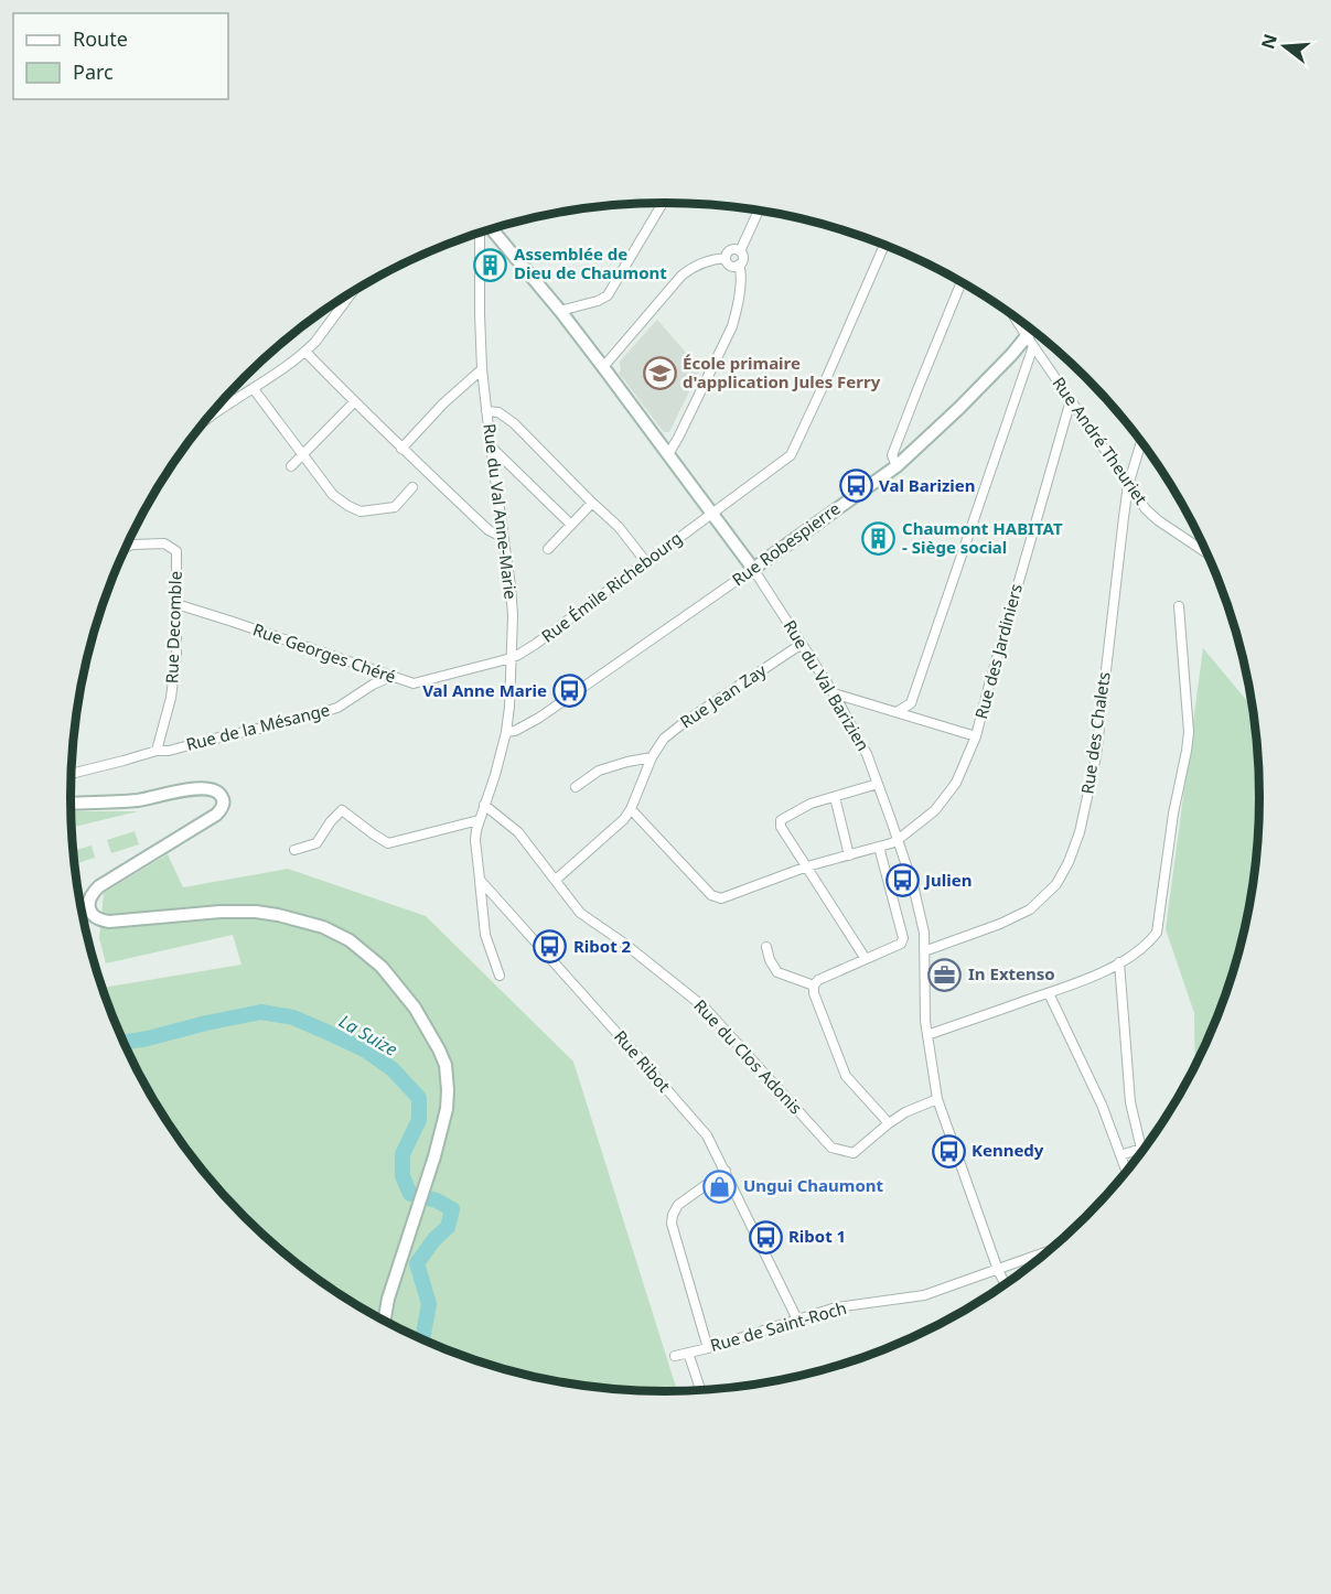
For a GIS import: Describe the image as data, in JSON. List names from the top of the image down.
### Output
{
  "streets": {
    "main road": ["Rue Robespierre", "Rue du Val Barizien"],
    "street": [
      "Rue André Theuriet",
      "Rue du Val Anne-Marie",
      "Rue Émile Richebourg",
      "Rue Decomble",
      "Rue des Jardiniers",
      "Rue Georges Chéré",
      "Rue Jean Zay",
      "Rue de la Mésange",
      "Rue des Chalets",
      "Rue du Clos Adonis",
      "Rue Ribot",
      "Rue de Saint-Roch"
    ]
  },
  "crossings": [
    ["Rue André Theuriet", "Rue Robespierre"],
    ["Rue André Theuriet", "Rue des Jardiniers"],
    ["Rue André Theuriet", "Rue des Chalets"],
    ["Rue du Val Anne-Marie", "Rue Robespierre"],
    ["Rue du Val Anne-Marie", "Rue Émile Richebourg"],
    ["Rue du Val Anne-Marie", "Rue Georges Chéré"],
    ["Rue du Val Anne-Marie", "Rue du Clos Adonis"],
    ["Rue Robespierre", "Rue du Val Barizien"],
    ["Rue Émile Richebourg", "Rue Georges Chéré"],
    ["Rue Émile Richebourg", "Rue du Val Barizien"],
    ["Rue Decomble", "Rue Georges Chéré"],
    ["Rue Decomble", "Rue de la Mésange"],
    ["Rue des Jardiniers", "Rue du Val Barizien"],
    ["Rue des Jardiniers", "Rue Jean Zay"],
    ["Rue Georges Chéré", "Rue de la Mésange"],
    ["Rue du Val Barizien", "Rue Jean Zay"],
    ["Rue du Val Barizien", "Rue des Chalets"],
    ["Rue du Val Barizien", "Rue du Clos Adonis"],
    ["Rue du Val Barizien", "Rue de Saint-Roch"],
    ["Rue Jean Zay", "Rue du Clos Adonis"],
    ["Rue Ribot", "Rue de Saint-Roch"]
  ],
  "water": ["La Suize"],
  "places": {
    "building": ["Assemblée de Dieu de Chaumont", "Chaumont HABITAT - Siège social"],
    "school or university": ["École primaire d'application Jules Ferry"],
    "bus stop": [
      "Val Barizien",
      "Val Anne Marie",
      "Julien",
      "Ribot 2",
      "Kennedy",
      "Ribot 1"
    ],
    "office": ["In Extenso"],
    "shop": ["Ungui Chaumont"]
  },
  "legend": ["Route", "Parc"],
  "north": "left"
}
